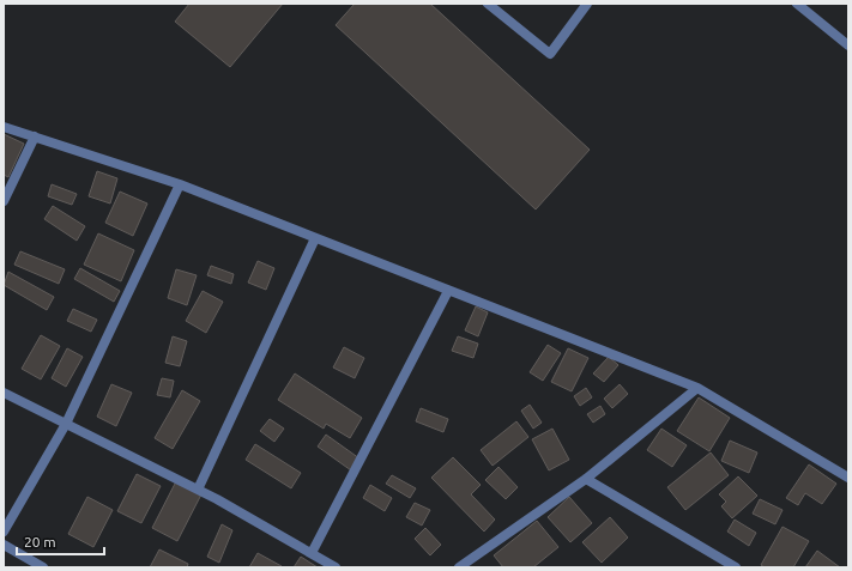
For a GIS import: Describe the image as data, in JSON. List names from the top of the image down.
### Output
{
  "scale_bar": "20 m"
}
